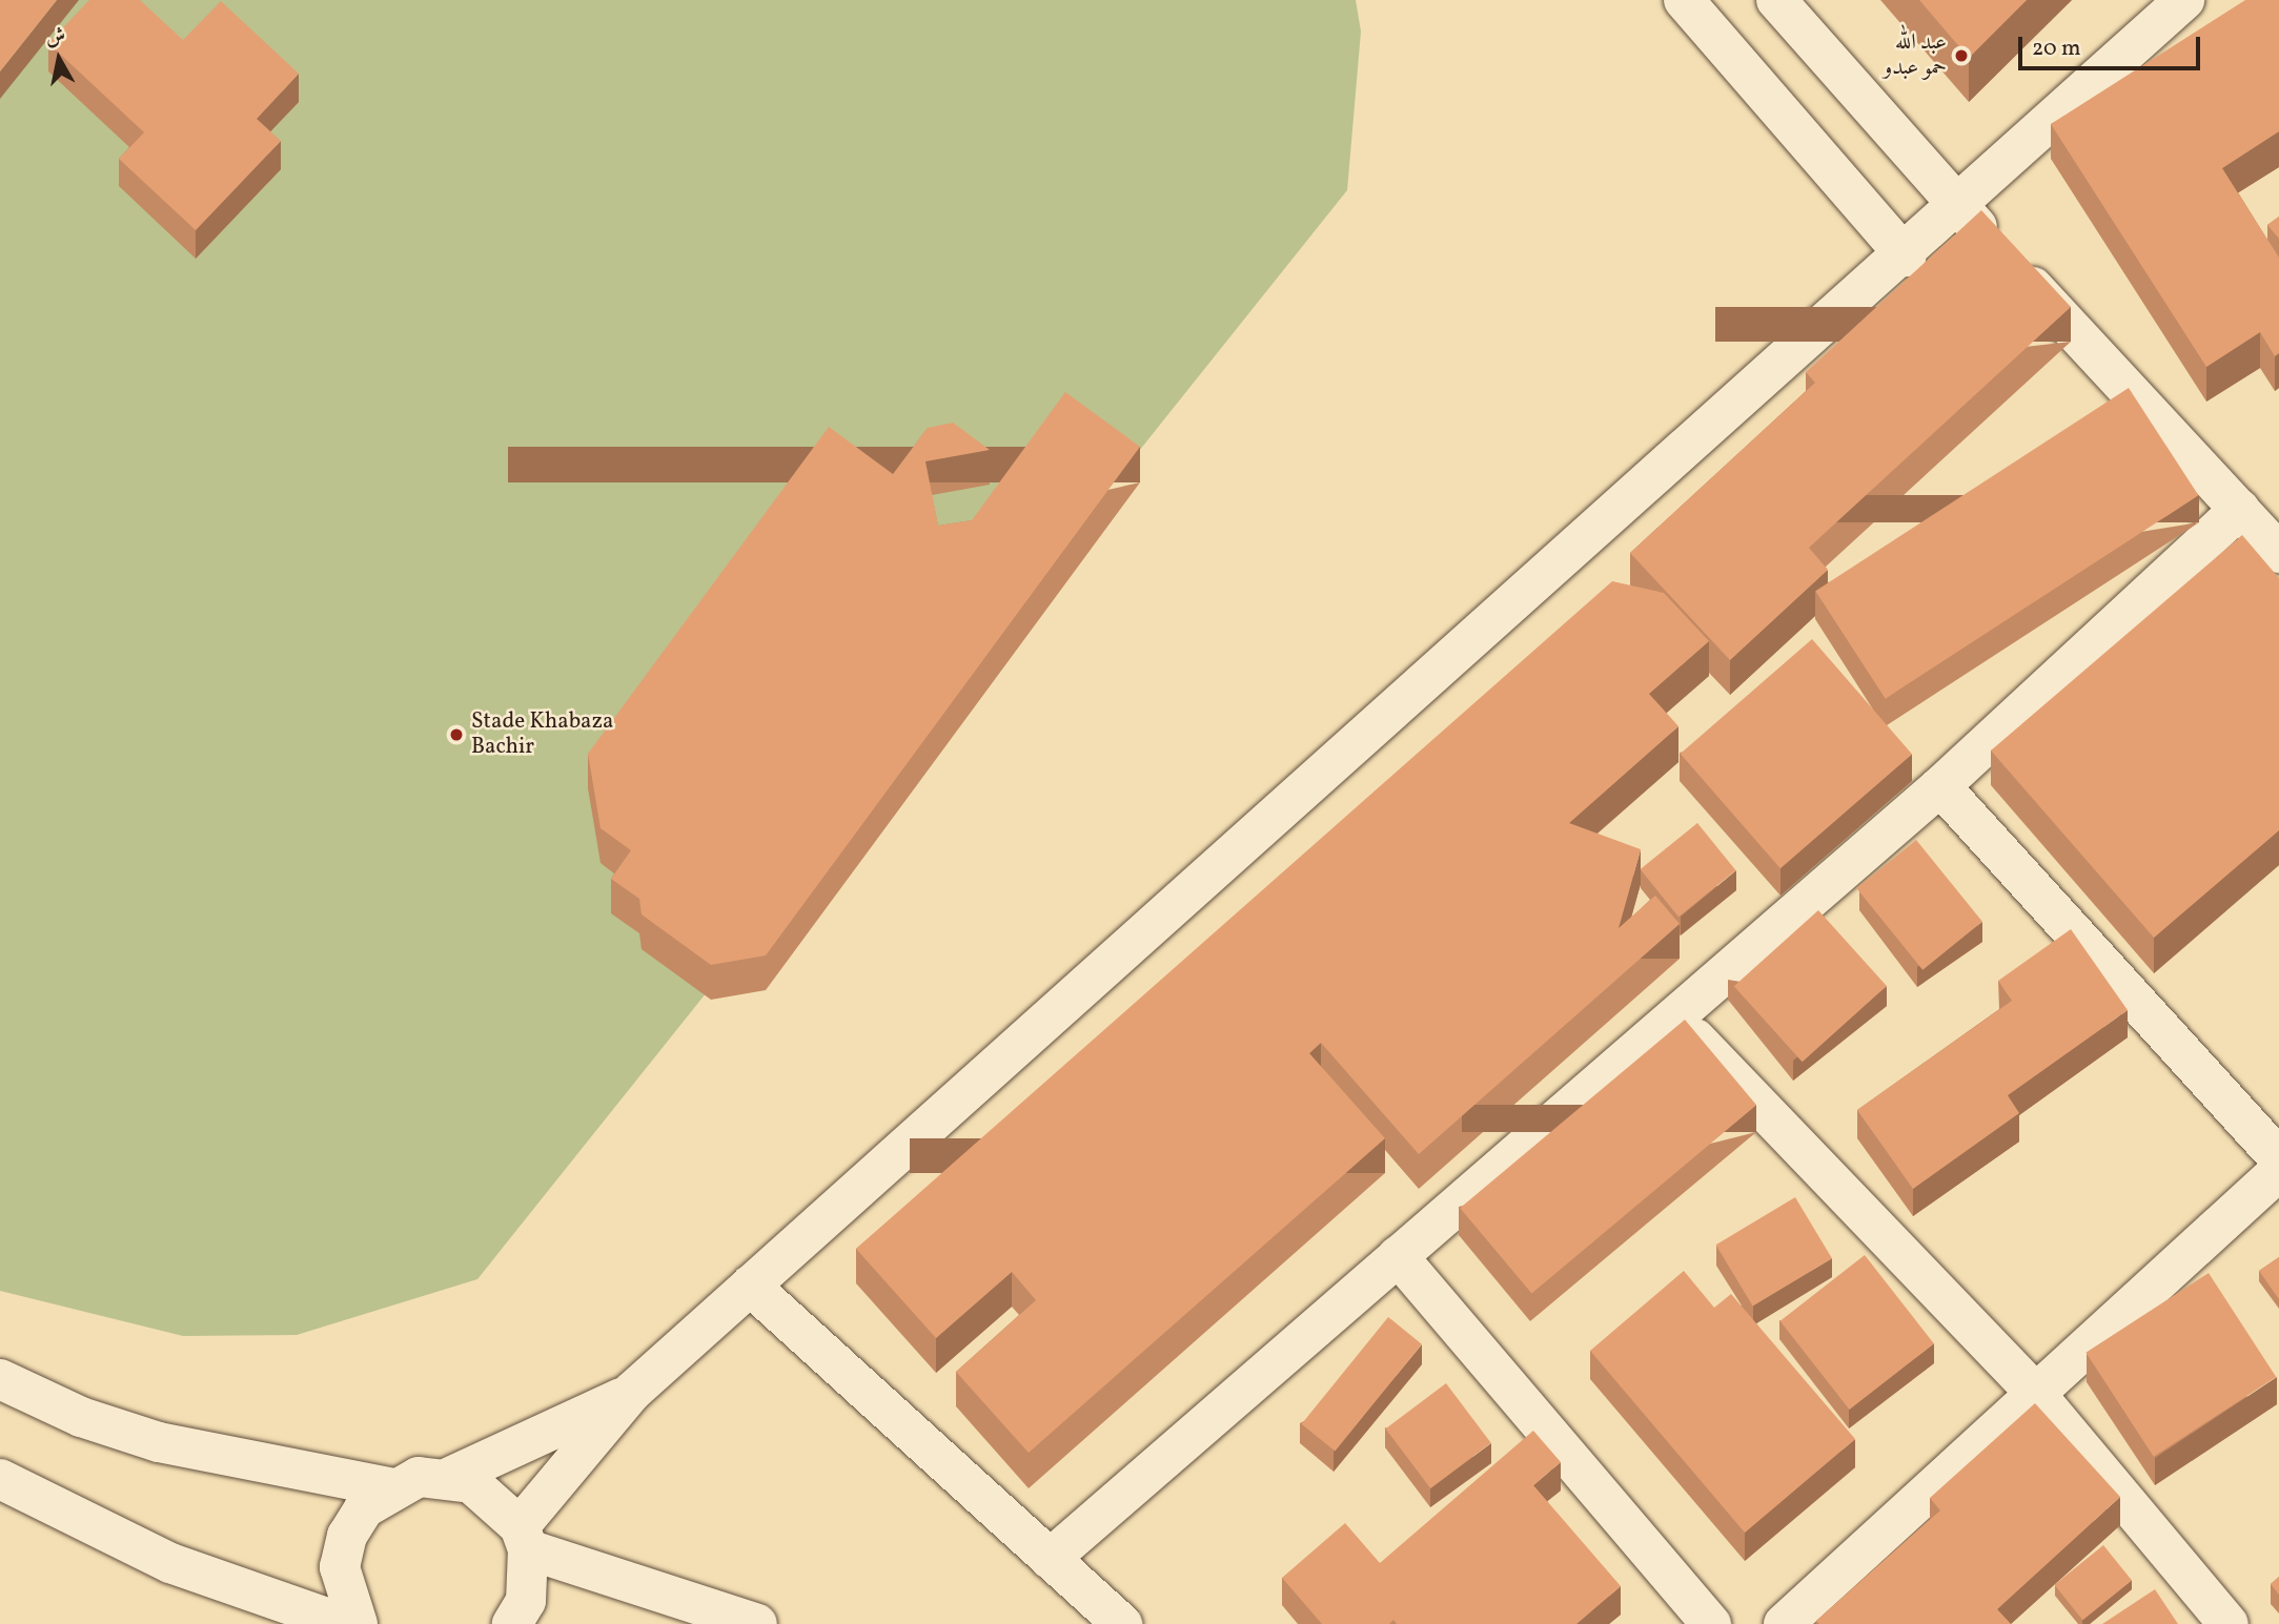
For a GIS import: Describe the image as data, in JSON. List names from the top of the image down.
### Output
{
  "places": ["عبد الله حمو عبدو", "Stade Khabaza Bachir"],
  "scale_bar": "20 m",
  "north": "top"
}
